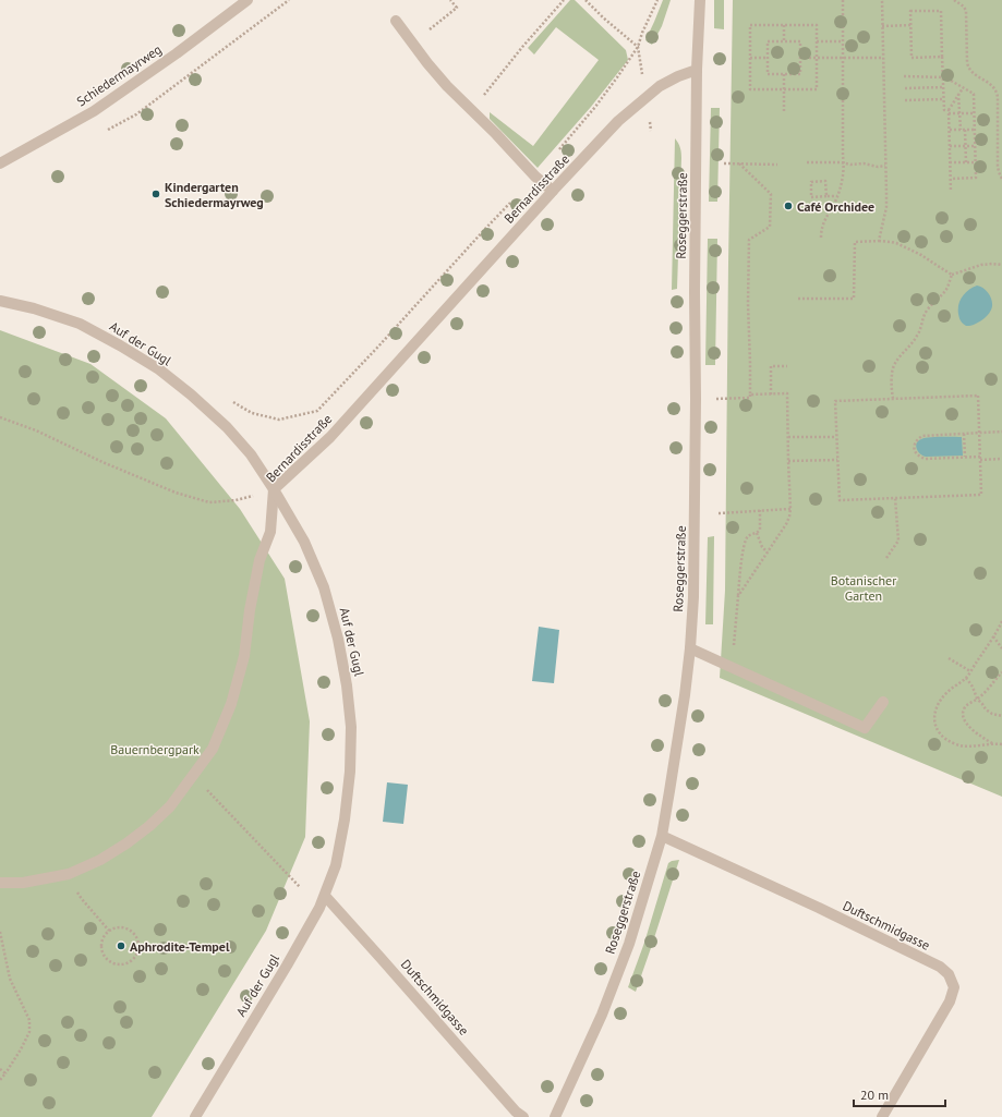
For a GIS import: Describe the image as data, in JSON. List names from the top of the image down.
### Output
{
  "streets": {
    "street": [
      "Schiedermayrweg",
      "Bernardisstraße",
      "Roseggerstraße",
      "Auf der Gugl",
      "Duftschmidgasse"
    ]
  },
  "crossings": [
    ["Bernardisstraße", "Roseggerstraße"],
    ["Bernardisstraße", "Auf der Gugl"],
    ["Roseggerstraße", "Duftschmidgasse"],
    ["Auf der Gugl", "Duftschmidgasse"]
  ],
  "parks": ["Botanischer Garten", "Bauernbergpark"],
  "places": ["Kindergarten Schiedermayrweg", "Café Orchidee", "Aphrodite-Tempel"],
  "scale_bar": "20 m"
}
